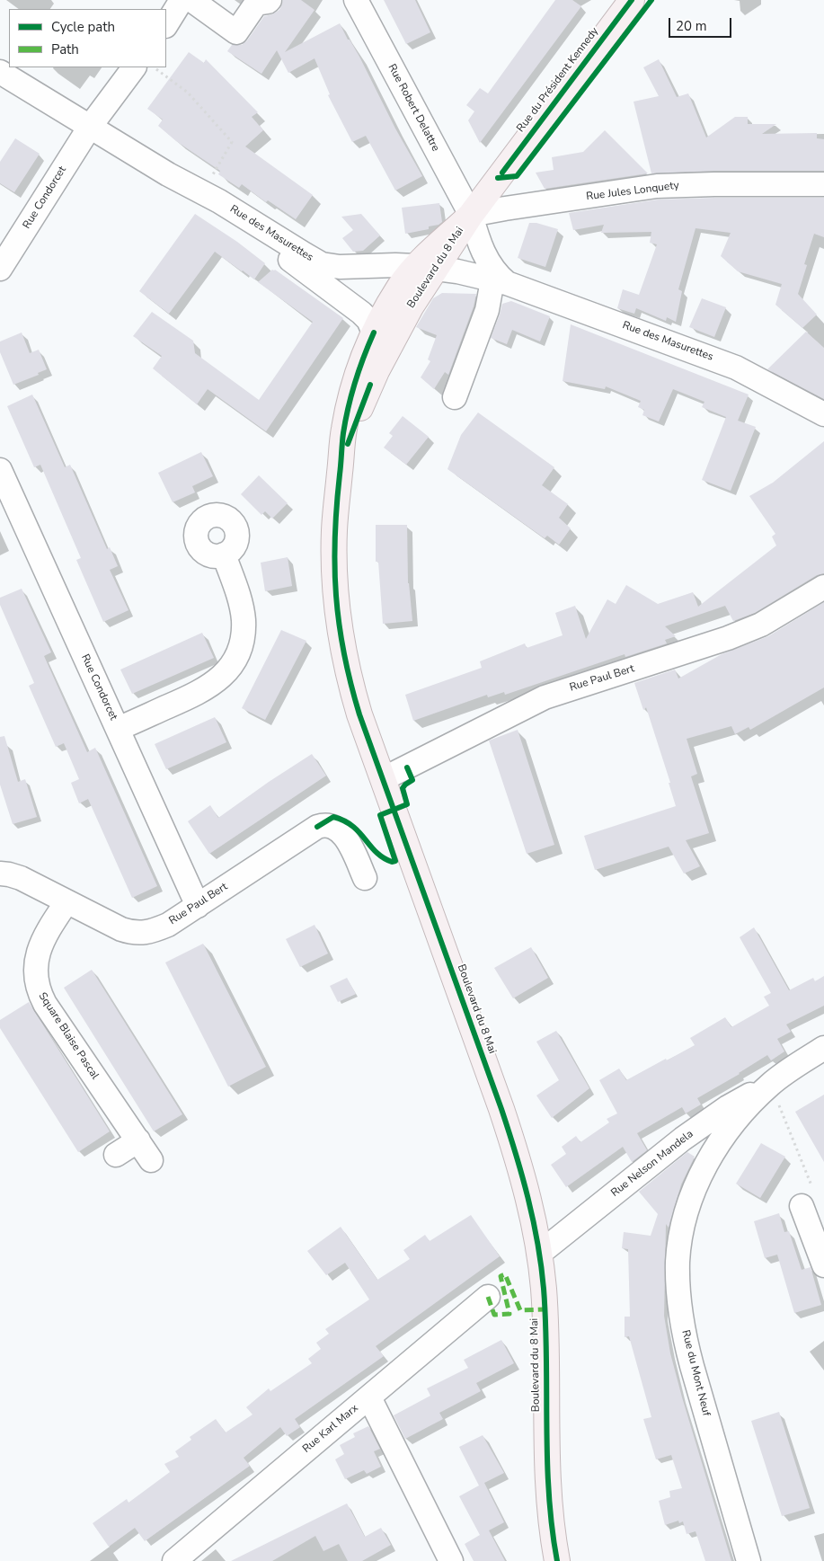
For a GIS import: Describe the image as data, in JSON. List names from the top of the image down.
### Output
{
  "streets": {
    "main road": ["Rue du Président Kennedy", "Boulevard du 8 Mai"],
    "street": [
      "Rue Robert Delattre",
      "Rue Jules Lonquety",
      "Rue Condorcet",
      "Rue des Masurettes",
      "Rue Paul Bert",
      "Square Blaise Pascal",
      "Rue Nelson Mandela",
      "Rue du Mont Neuf",
      "Rue Karl Marx"
    ]
  },
  "crossings": [
    ["Rue du Président Kennedy", "Rue Robert Delattre"],
    ["Rue du Président Kennedy", "Rue Jules Lonquety"],
    ["Rue du Président Kennedy", "Boulevard du 8 Mai"],
    ["Rue Robert Delattre", "Rue Jules Lonquety"],
    ["Rue Robert Delattre", "Boulevard du 8 Mai"],
    ["Rue Jules Lonquety", "Boulevard du 8 Mai"],
    ["Rue Condorcet", "Rue des Masurettes"],
    ["Rue Condorcet", "Rue Paul Bert"],
    ["Rue des Masurettes", "Boulevard du 8 Mai"],
    ["Boulevard du 8 Mai", "Rue Paul Bert"],
    ["Boulevard du 8 Mai", "Rue Nelson Mandela"],
    ["Rue Paul Bert", "Square Blaise Pascal"],
    ["Rue Nelson Mandela", "Rue du Mont Neuf"]
  ],
  "legend": ["Cycle path", "Path"],
  "scale_bar": "20 m"
}
